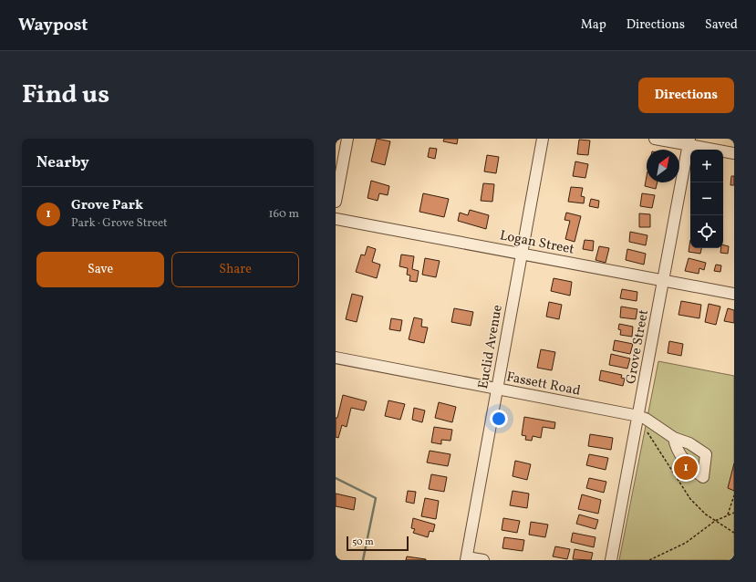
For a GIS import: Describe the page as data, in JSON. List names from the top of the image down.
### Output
{
  "streets": {
    "street": [
      "Logan Street",
      "Euclid Avenue",
      "Grove Street",
      "Fassett Road"
    ]
  },
  "crossings": [
    ["Logan Street", "Euclid Avenue"],
    ["Logan Street", "Grove Street"],
    ["Euclid Avenue", "Fassett Road"],
    ["Grove Street", "Fassett Road"]
  ],
  "scale_bar": "50 m",
  "north": "top right",
  "page": {
    "header": "Waypost",
    "nav": ["Map", "Directions", "Saved"],
    "title": "Find us",
    "buttons": [
      "Directions",
      ["Save", "Share"]
    ],
    "heading": "Nearby",
    "map_buttons": ["+", "−"],
    "list": [
      {
        "mark": "1",
        "name": "Grove Park",
        "note": "Park · Grove Street",
        "value": "160 m"
      }
    ],
    "pins": "1",
    "scale": "50 m"
  }
}
